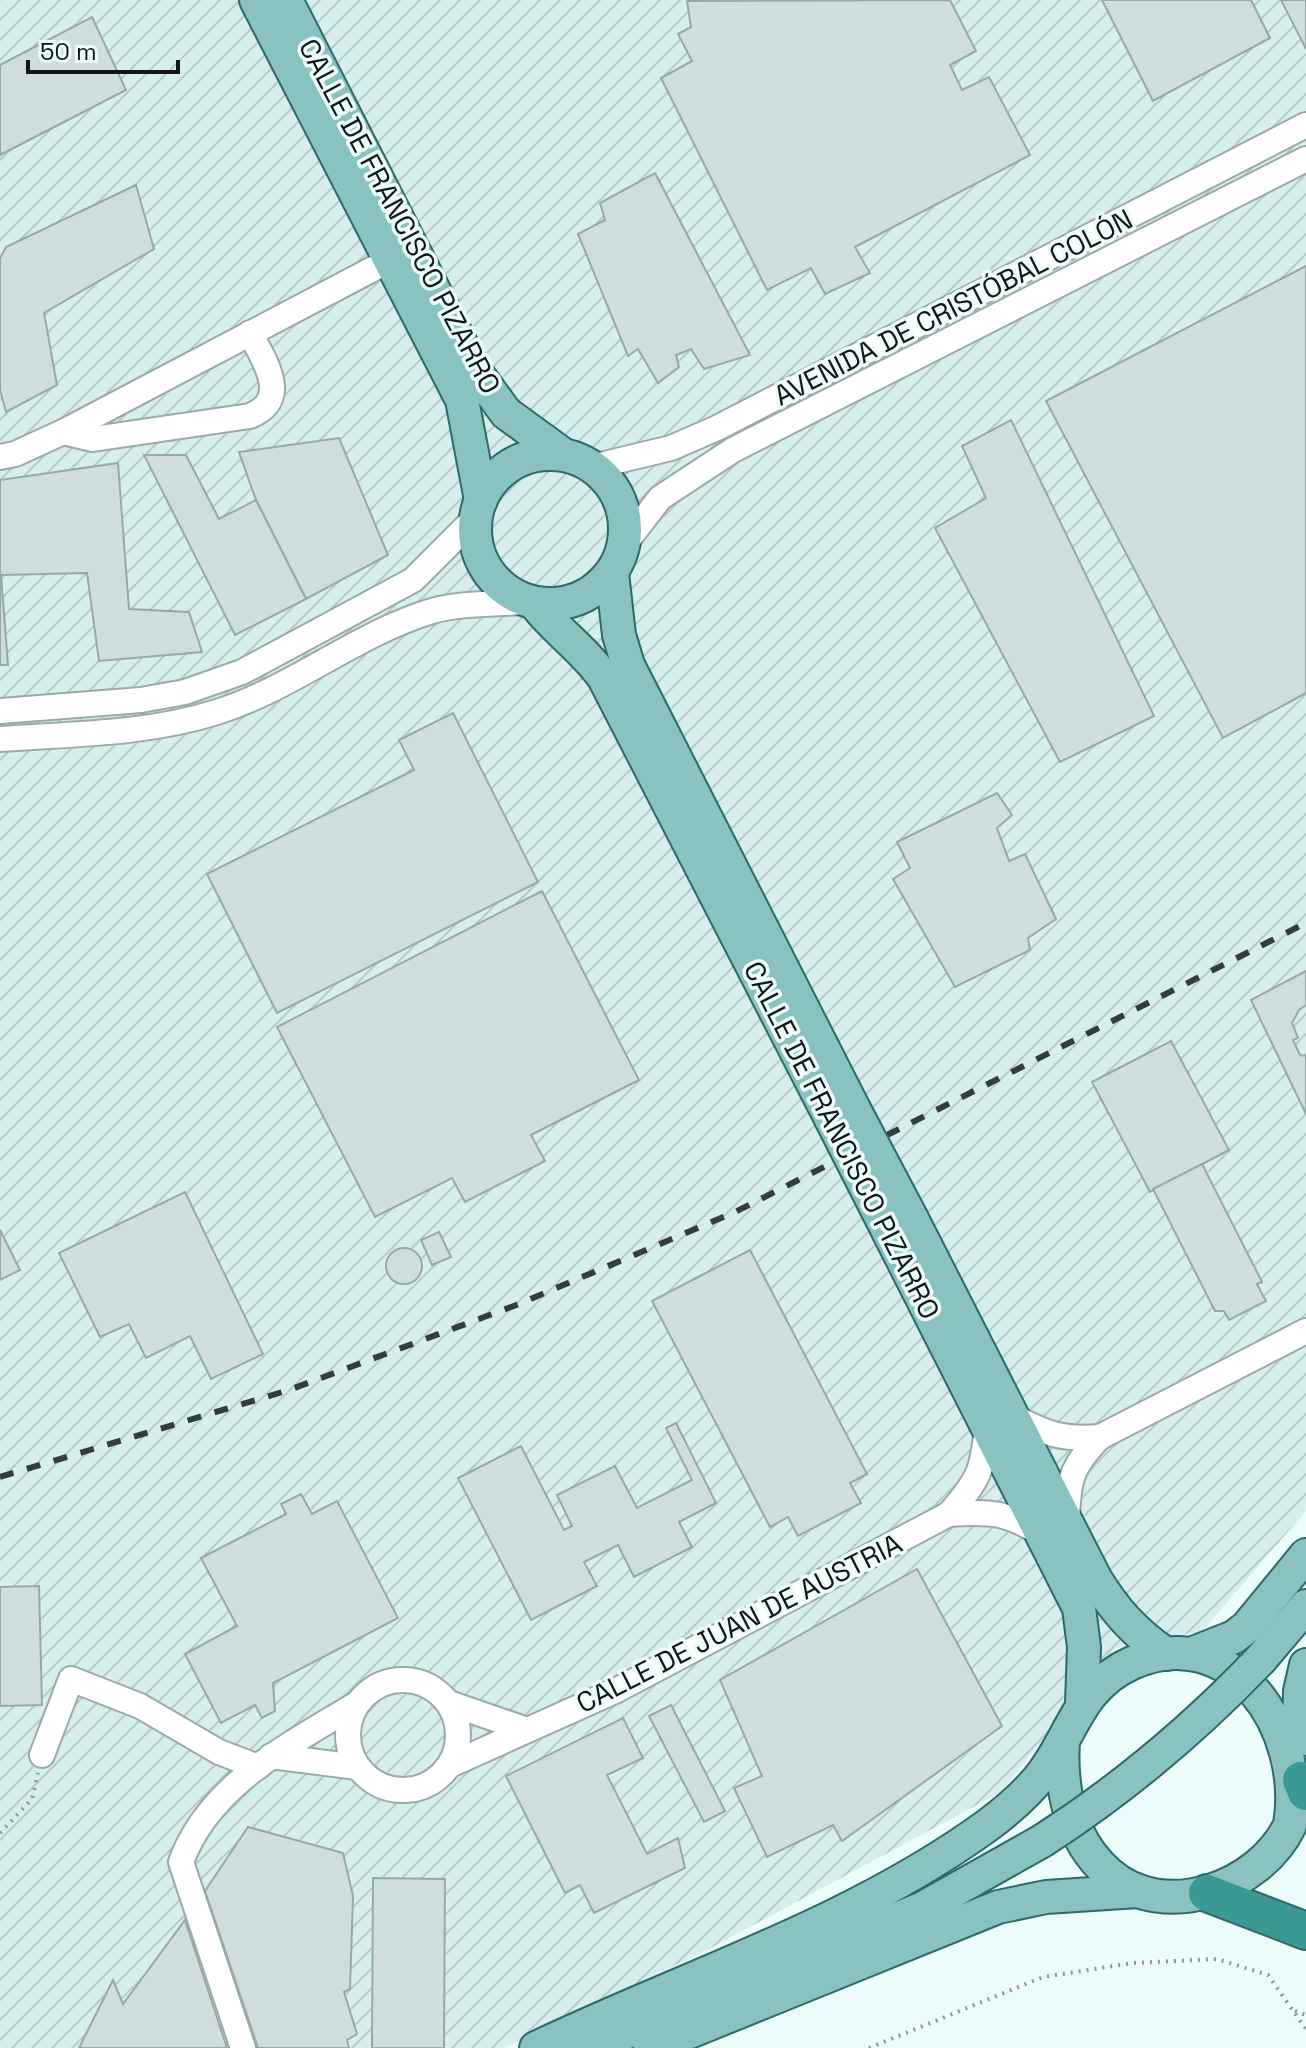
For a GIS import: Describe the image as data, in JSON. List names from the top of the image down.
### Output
{
  "streets": {
    "main road": ["CALLE DE FRANCISCO PIZARRO"],
    "street": ["AVENIDA DE CRISTÓBAL COLÓN", "CALLE DE JUAN DE AUSTRIA"]
  },
  "crossings": [
    ["CALLE DE FRANCISCO PIZARRO", "AVENIDA DE CRISTÓBAL COLÓN"]
  ],
  "scale_bar": "50 m"
}
